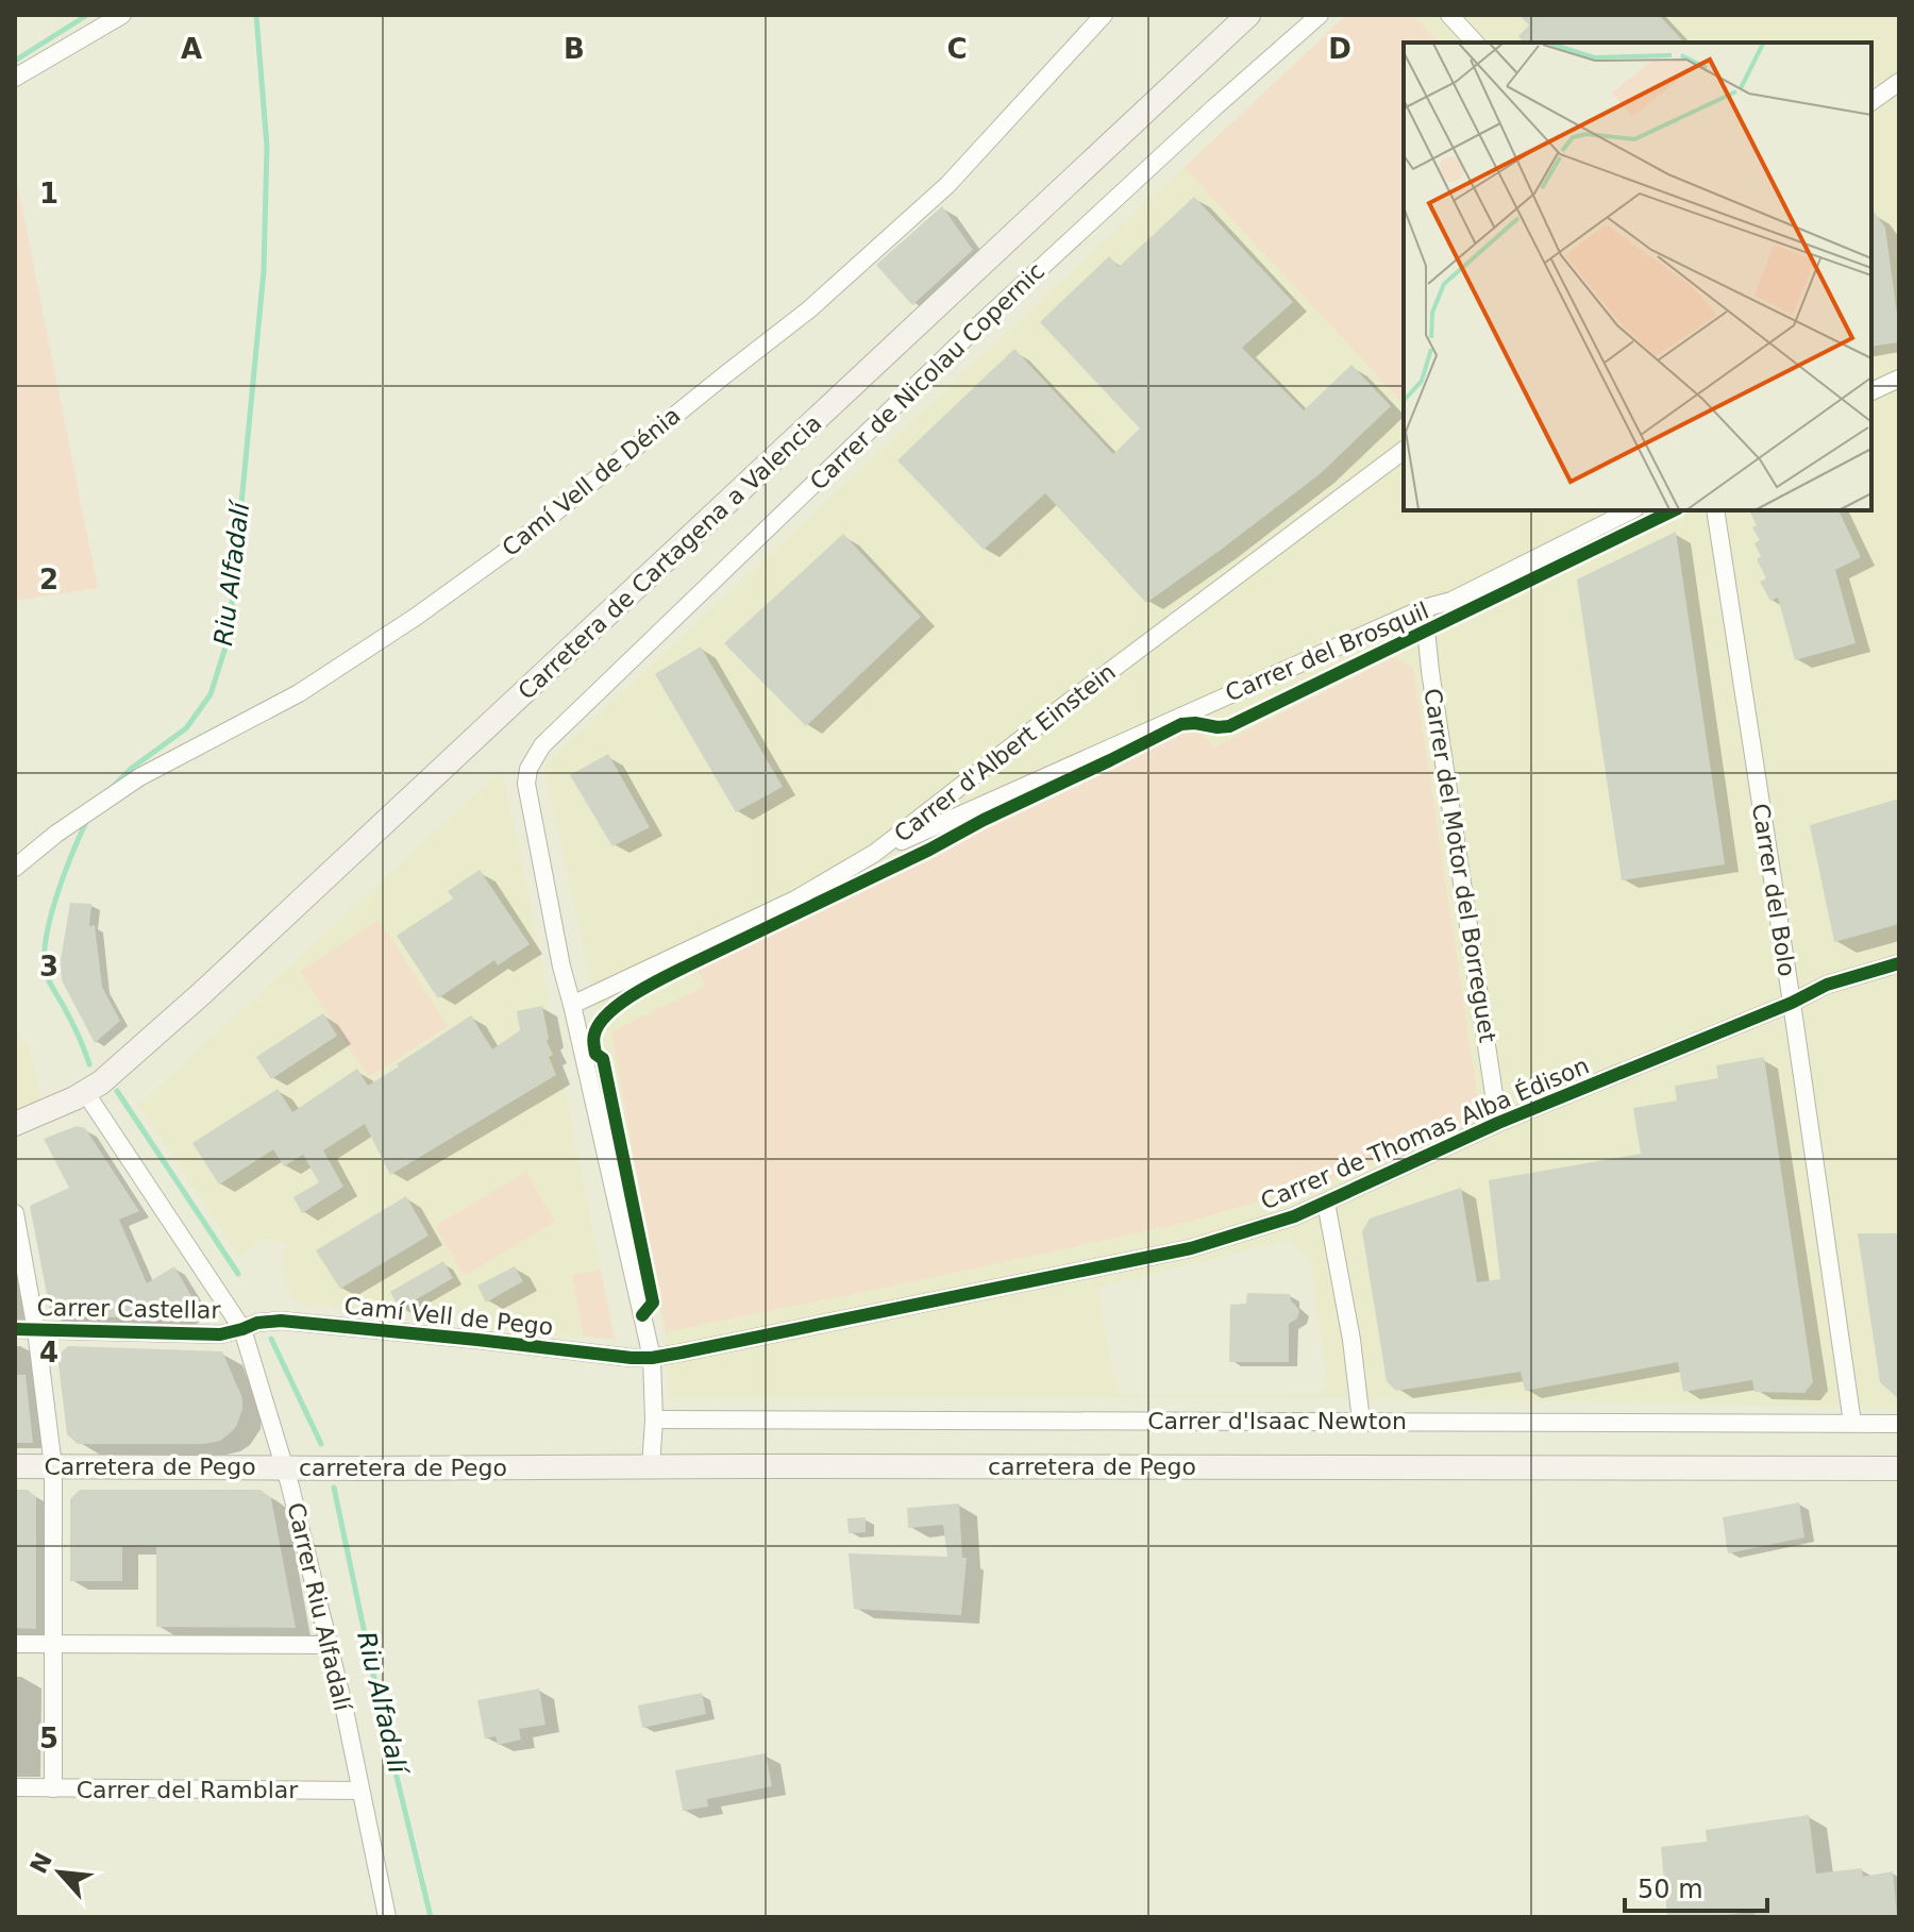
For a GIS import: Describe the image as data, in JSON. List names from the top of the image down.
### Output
{
  "streets": {
    "main road": ["Carretera de Cartagena a Valencia", "Carretera de Pego", "carretera de Pego"],
    "street": [
      "Carrer de Nicolau Copernic",
      "Camí Vell de Dénia",
      "Carrer del Brosquil",
      "Carrer d'Albert Einstein",
      "Carrer del Motor del Borreguet",
      "Carrer del Bolo",
      "Carrer de Thomas Alba Édison",
      "Carrer Castellar",
      "Camí Vell de Pego",
      "Carrer d'Isaac Newton",
      "Carrer Riu Alfadalí",
      "Carrer del Ramblar"
    ]
  },
  "crossings": [
    ["Carrer de Nicolau Copernic", "Carrer d'Albert Einstein"],
    ["Carretera de Cartagena a Valencia", "Carrer Riu Alfadalí"],
    ["Carrer del Brosquil", "Carrer d'Albert Einstein"],
    ["Carrer del Brosquil", "Carrer del Motor del Borreguet"],
    ["Carrer del Motor del Borreguet", "Carrer de Thomas Alba Édison"],
    ["Carrer del Bolo", "Carrer de Thomas Alba Édison"],
    ["Carrer del Bolo", "Carrer d'Isaac Newton"],
    ["Carrer de Thomas Alba Édison", "Camí Vell de Pego"],
    ["Carrer Castellar", "Camí Vell de Pego"],
    ["Carrer Castellar", "Carrer Riu Alfadalí"],
    ["Camí Vell de Pego", "Carrer Riu Alfadalí"],
    ["Carretera de Pego", "carretera de Pego"],
    ["Carretera de Pego", "Carrer Riu Alfadalí"],
    ["carretera de Pego", "Carrer Riu Alfadalí"],
    ["Carrer Riu Alfadalí", "Carrer del Ramblar"]
  ],
  "water": ["Riu Alfadalí"],
  "scale_bar": "50 m",
  "north": "top left",
  "grid": {
    "columns": [
      "A",
      "B",
      "C",
      "D"
    ],
    "rows": [
      "1",
      "2",
      "3",
      "4",
      "5"
    ]
  }
}
